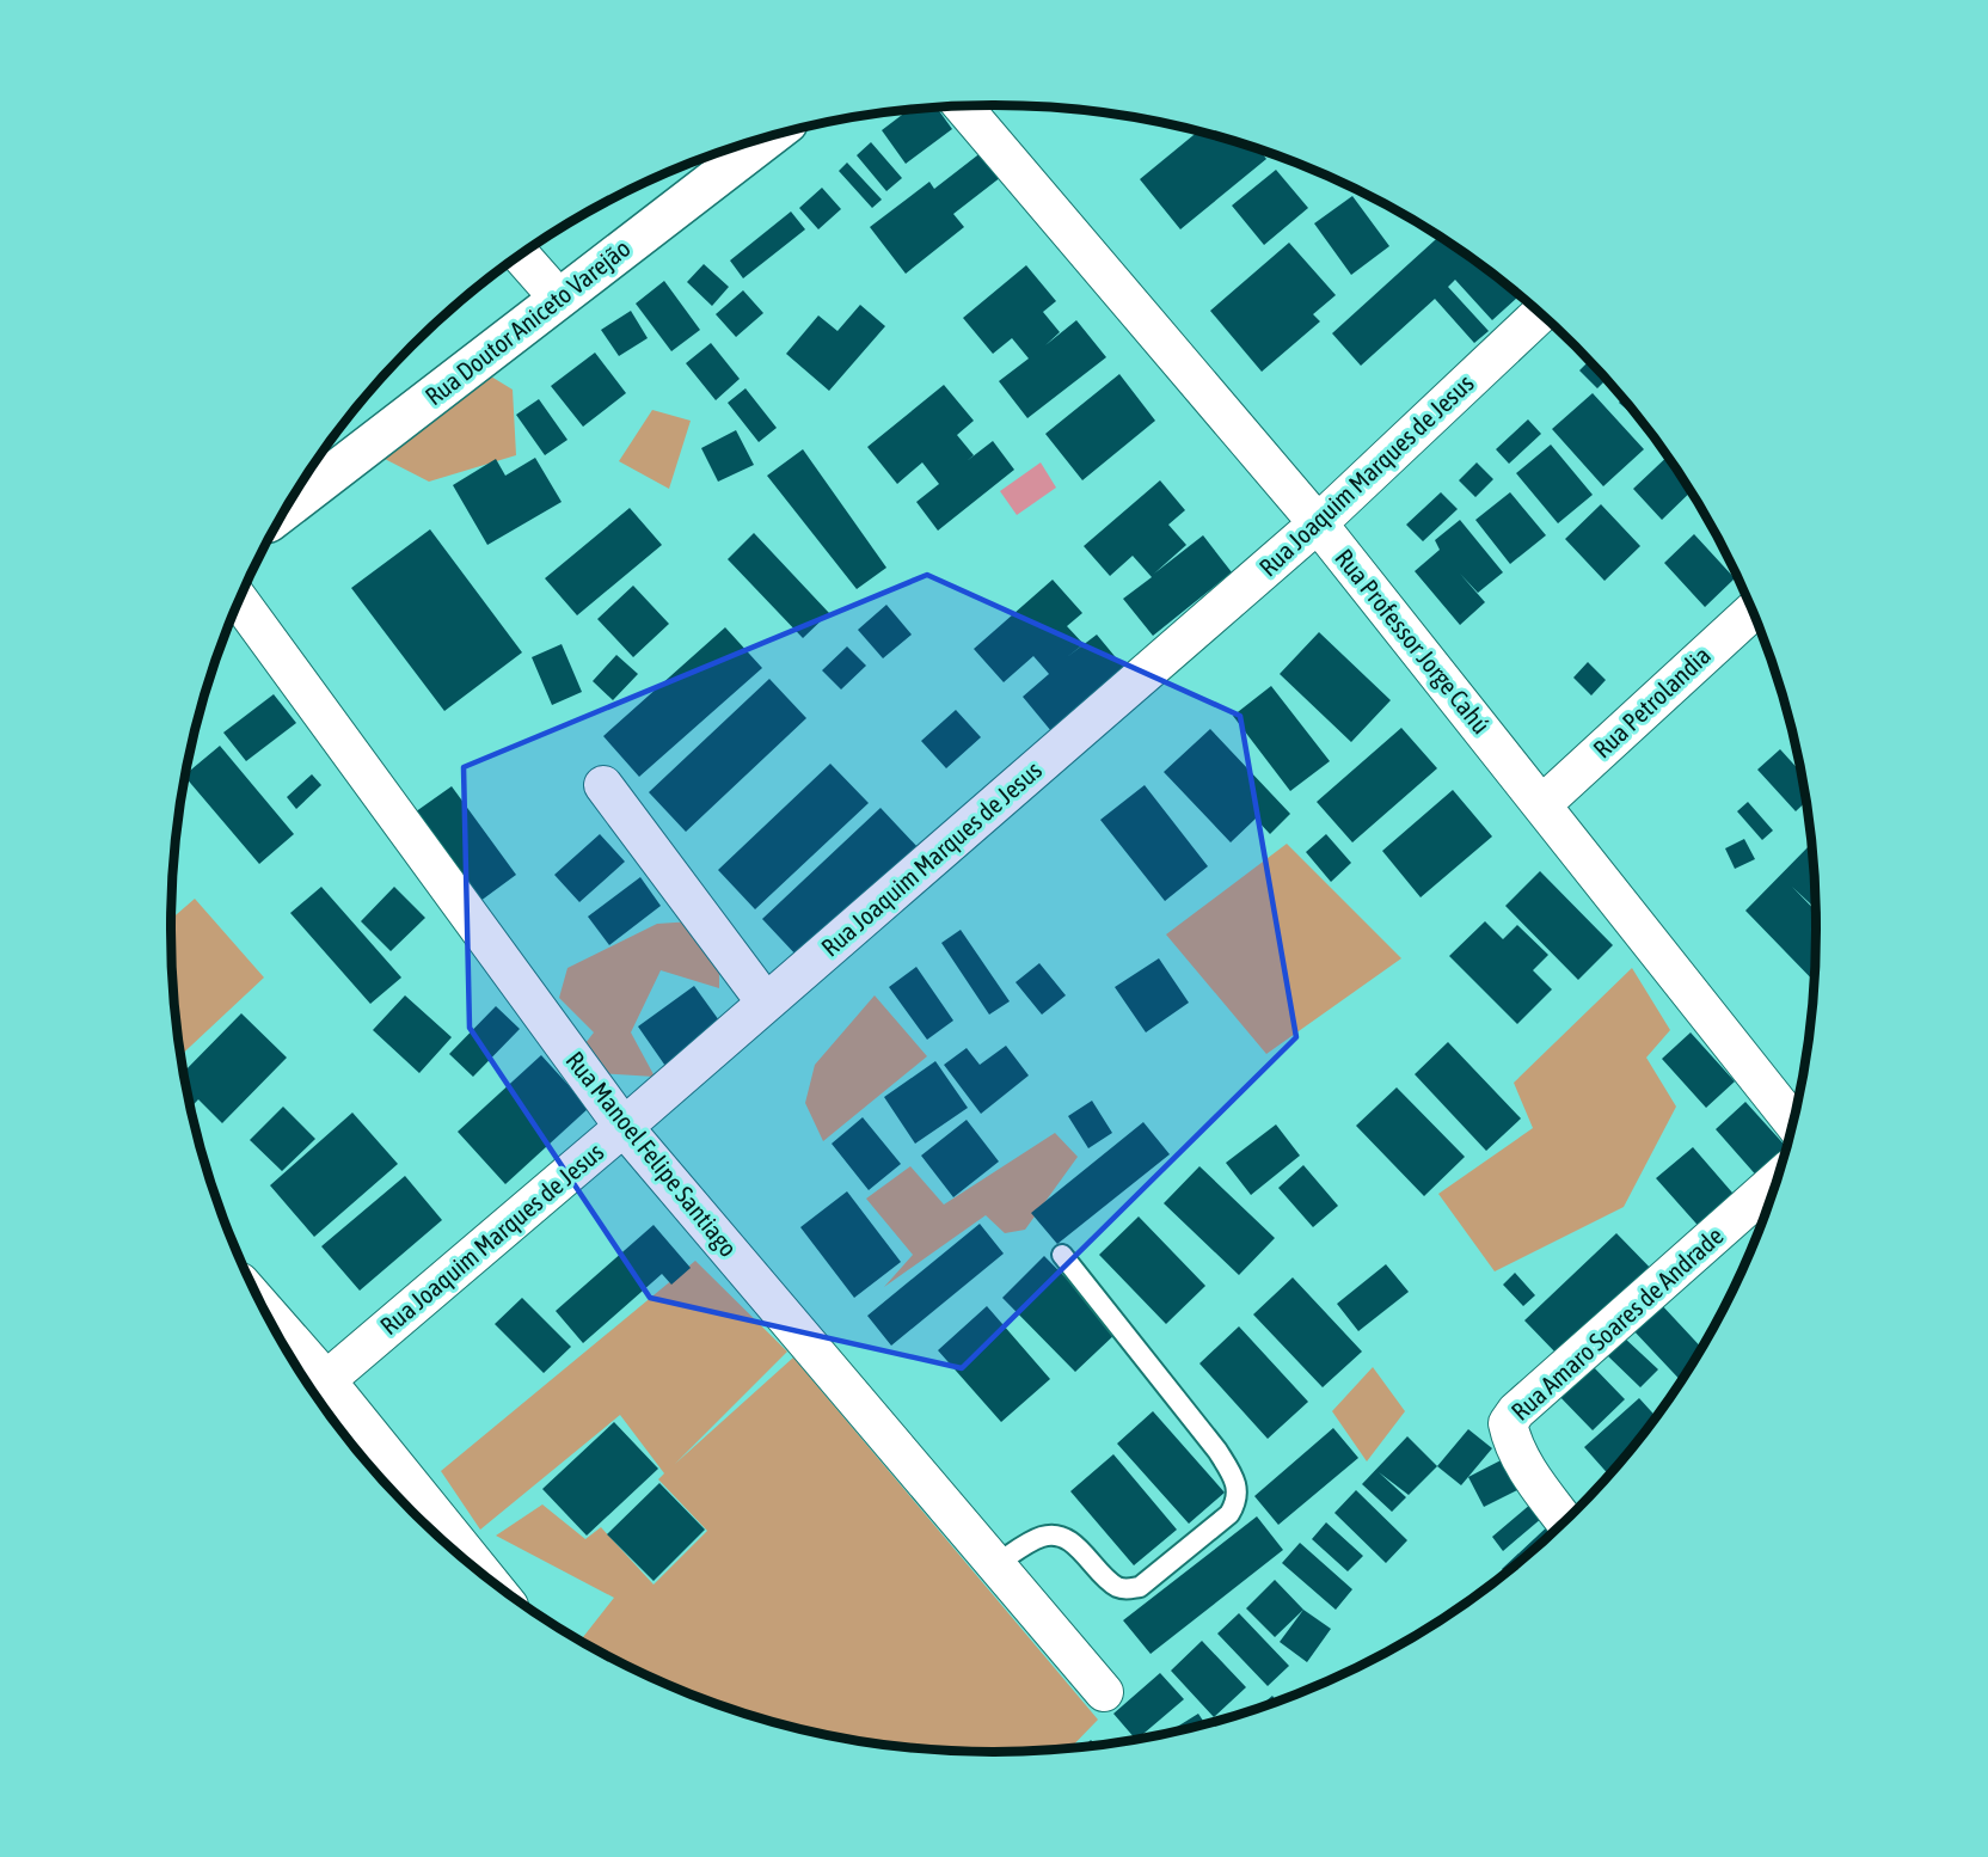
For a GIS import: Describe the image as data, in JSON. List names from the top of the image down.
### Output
{
  "streets": {
    "street": [
      "Rua Doutor Aniceto Varejão",
      "Rua Joaquim Marques de Jesus",
      "Rua Professor Jorge Cahú",
      "Rua Petrolandia",
      "Rua Manoel Felipe Santiago",
      "Rua Amaro Soares de Andrade"
    ]
  },
  "crossings": [
    ["Rua Joaquim Marques de Jesus", "Rua Professor Jorge Cahú"],
    ["Rua Joaquim Marques de Jesus", "Rua Manoel Felipe Santiago"],
    ["Rua Professor Jorge Cahú", "Rua Petrolandia"]
  ]
}
